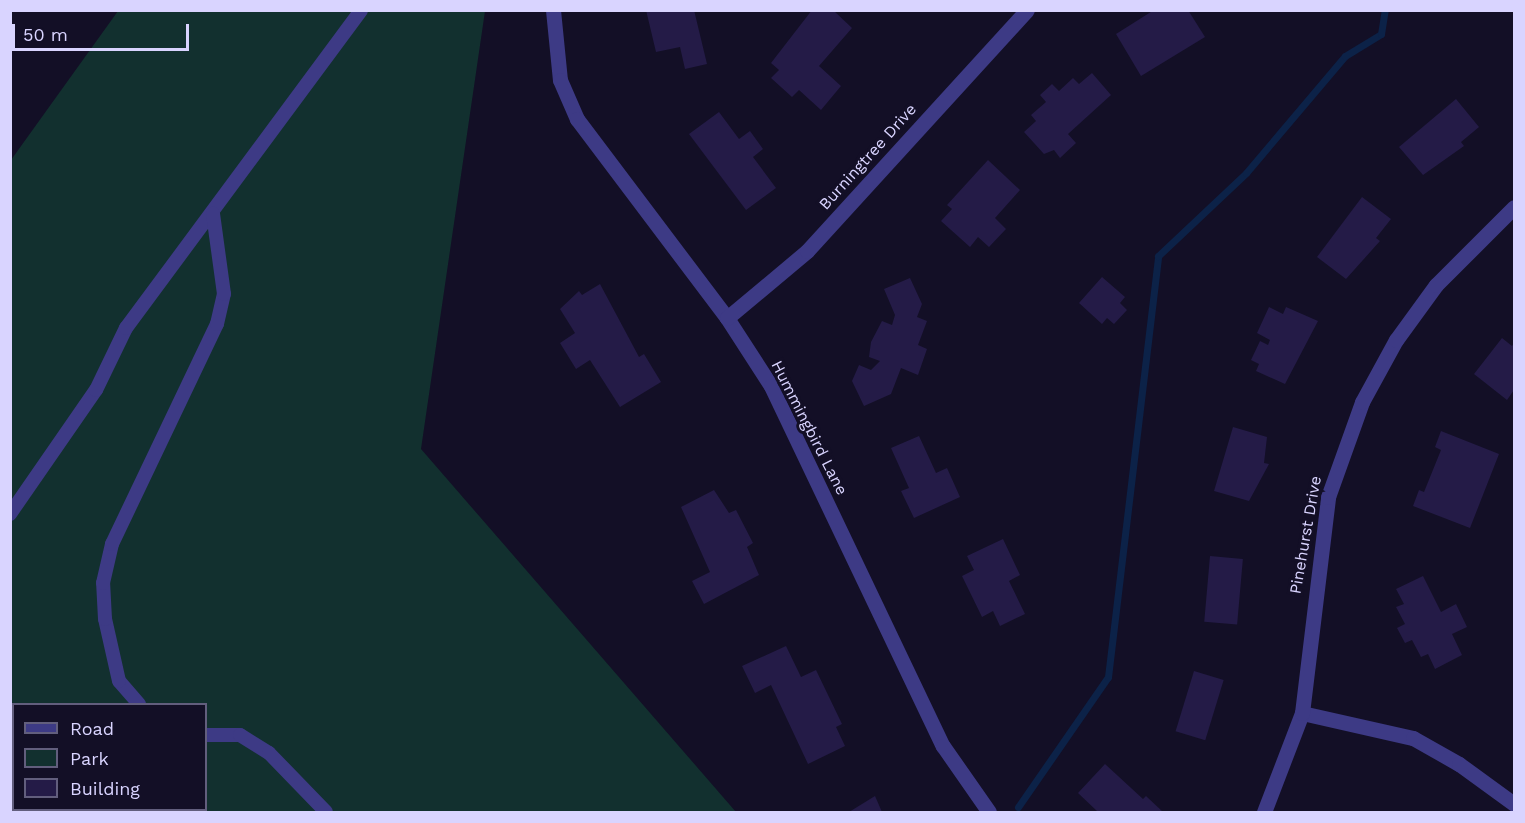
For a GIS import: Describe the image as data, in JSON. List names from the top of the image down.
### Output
{
  "streets": {
    "street": ["Burningtree Drive", "Hummingbird Lane", "Pinehurst Drive"]
  },
  "crossings": [
    ["Burningtree Drive", "Hummingbird Lane"]
  ],
  "legend": ["Road", "Park", "Building"],
  "scale_bar": "50 m"
}
